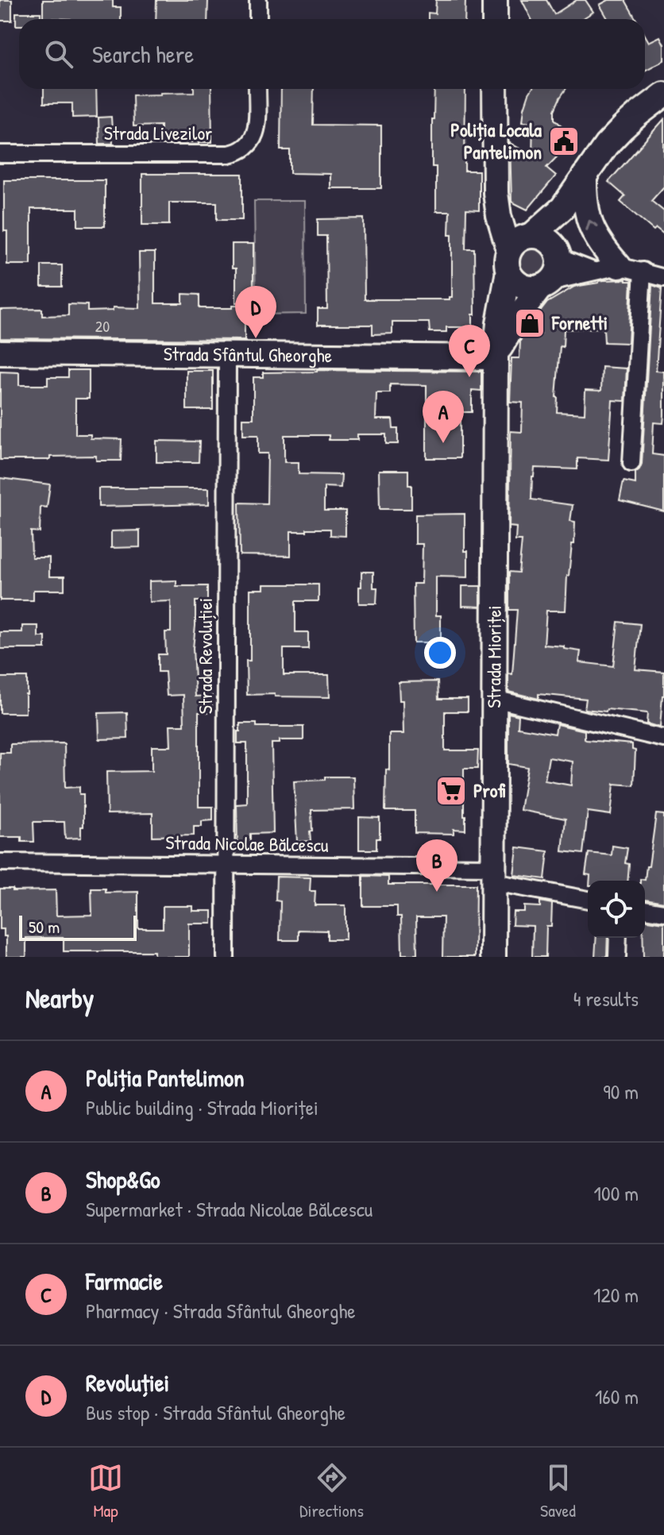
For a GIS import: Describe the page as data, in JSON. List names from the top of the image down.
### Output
{
  "streets": {
    "street": [
      "Strada Livezilor",
      "Strada Sfântul Gheorghe",
      "Strada Revoluției",
      "Strada Mioriței",
      "Strada Nicolae Bălcescu"
    ]
  },
  "crossings": [
    ["Strada Sfântul Gheorghe", "Strada Revoluției"],
    ["Strada Sfântul Gheorghe", "Strada Mioriței"],
    ["Strada Revoluției", "Strada Nicolae Bălcescu"],
    ["Strada Mioriței", "Strada Nicolae Bălcescu"]
  ],
  "places": {
    "public building": ["Poliția Locala Pantelimon"],
    "shop": ["Fornetti"],
    "supermarket": ["Profi"]
  },
  "house_numbers": ["20"],
  "scale_bar": "50 m",
  "page": {
    "search": "Search here",
    "pins": [
      "D",
      "C",
      "A",
      "B"
    ],
    "scale": "50 m",
    "heading": ["Nearby", "4 results"],
    "list": [
      {
        "mark": "A",
        "name": "Poliția Pantelimon",
        "note": "Public building · Strada Mioriței",
        "value": "90 m"
      },
      {
        "mark": "B",
        "name": "Shop&Go",
        "note": "Supermarket · Strada Nicolae Bălcescu",
        "value": "100 m"
      },
      {
        "mark": "C",
        "name": "Farmacie",
        "note": "Pharmacy · Strada Sfântul Gheorghe",
        "value": "120 m"
      },
      {
        "mark": "D",
        "name": "Revoluției",
        "note": "Bus stop · Strada Sfântul Gheorghe",
        "value": "160 m"
      }
    ],
    "nav": ["Map", "Directions", "Saved"]
  }
}
